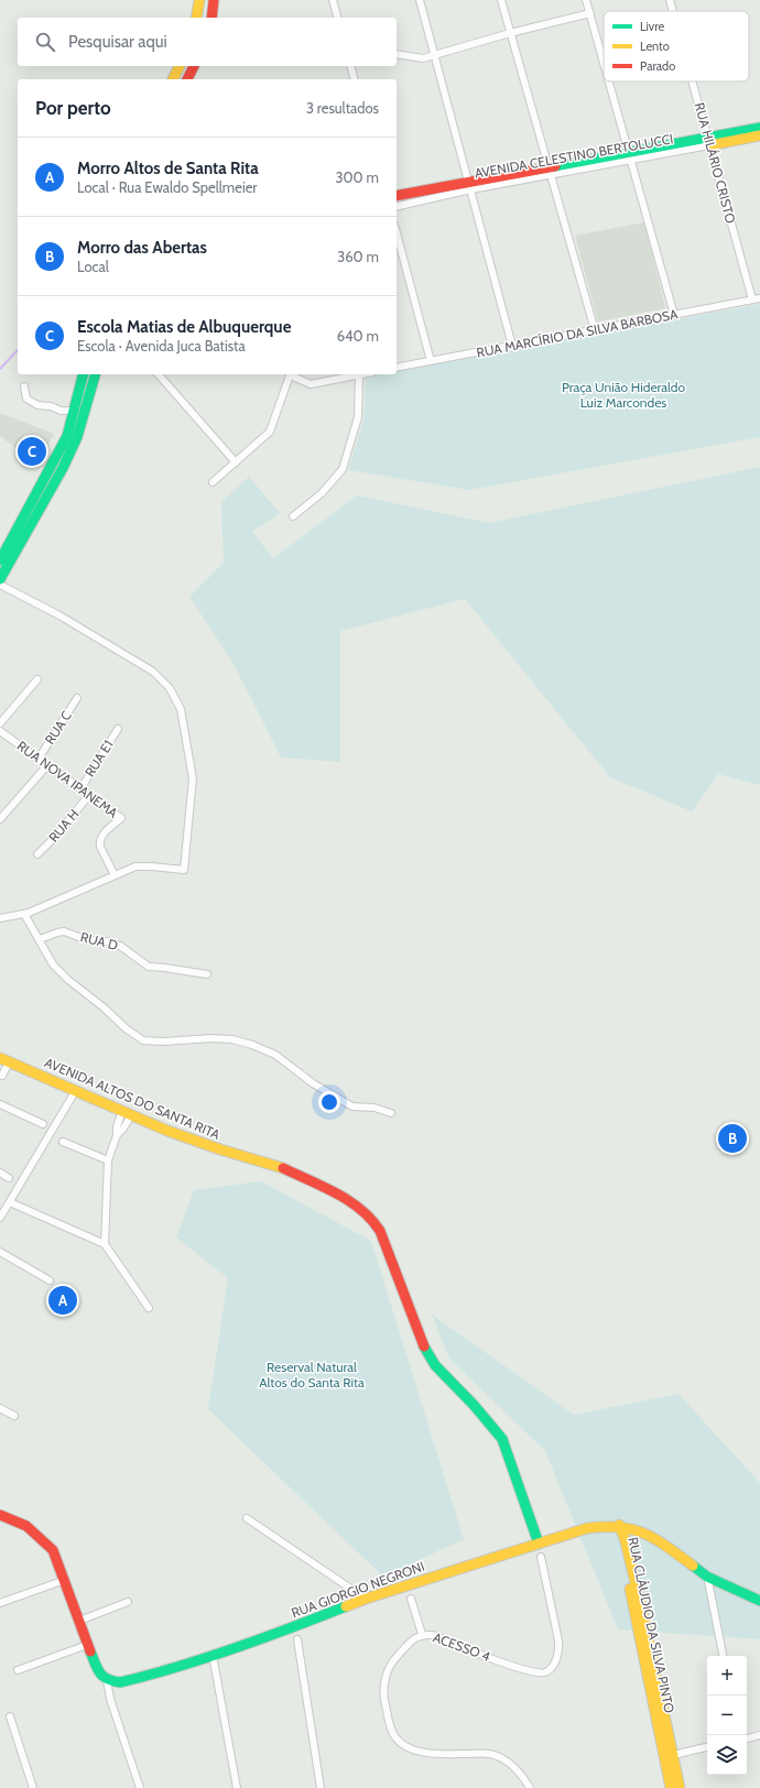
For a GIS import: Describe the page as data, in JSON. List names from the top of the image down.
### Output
{
  "streets": {
    "street": [
      "AVENIDA CELESTINO BERTOLUCCI",
      "RUA HILÁRIO CRISTO",
      "RUA MARCÍRIO DA SILVA BARBOSA",
      "RUA C",
      "RUA E1",
      "RUA NOVA IPANEMA",
      "RUA H",
      "RUA D",
      "AVENIDA ALTOS DO SANTA RITA",
      "RUA GIORGIO NEGRONI",
      "RUA CLÁUDIO DA SILVA PINTO",
      "ACESSO 4"
    ]
  },
  "crossings": [
    ["AVENIDA CELESTINO BERTOLUCCI", "RUA HILÁRIO CRISTO"],
    ["RUA HILÁRIO CRISTO", "RUA MARCÍRIO DA SILVA BARBOSA"],
    ["RUA C", "RUA NOVA IPANEMA"],
    ["RUA E1", "RUA NOVA IPANEMA"],
    ["RUA NOVA IPANEMA", "RUA H"],
    ["AVENIDA ALTOS DO SANTA RITA", "RUA GIORGIO NEGRONI"],
    ["RUA GIORGIO NEGRONI", "RUA CLÁUDIO DA SILVA PINTO"]
  ],
  "parks": ["Praça União Hideraldo Luiz Marcondes", "Reserval Natural Altos do Santa Rita"],
  "legend": ["Livre", "Lento", "Parado"],
  "page": {
    "search": "Pesquisar aqui",
    "heading": ["Por perto", "3 resultados"],
    "list": [
      {
        "mark": "A",
        "name": "Morro Altos de Santa Rita",
        "note": "Local · Rua Ewaldo Spellmeier",
        "value": "300 m"
      },
      {
        "mark": "B",
        "name": "Morro das Abertas",
        "note": "Local",
        "value": "360 m"
      },
      {
        "mark": "C",
        "name": "Escola Matias de Albuquerque",
        "note": "Escola · Avenida Juca Batista",
        "value": "640 m"
      }
    ],
    "pins": ["C", "B", "A"],
    "map_buttons": ["+", "−"]
  }
}
